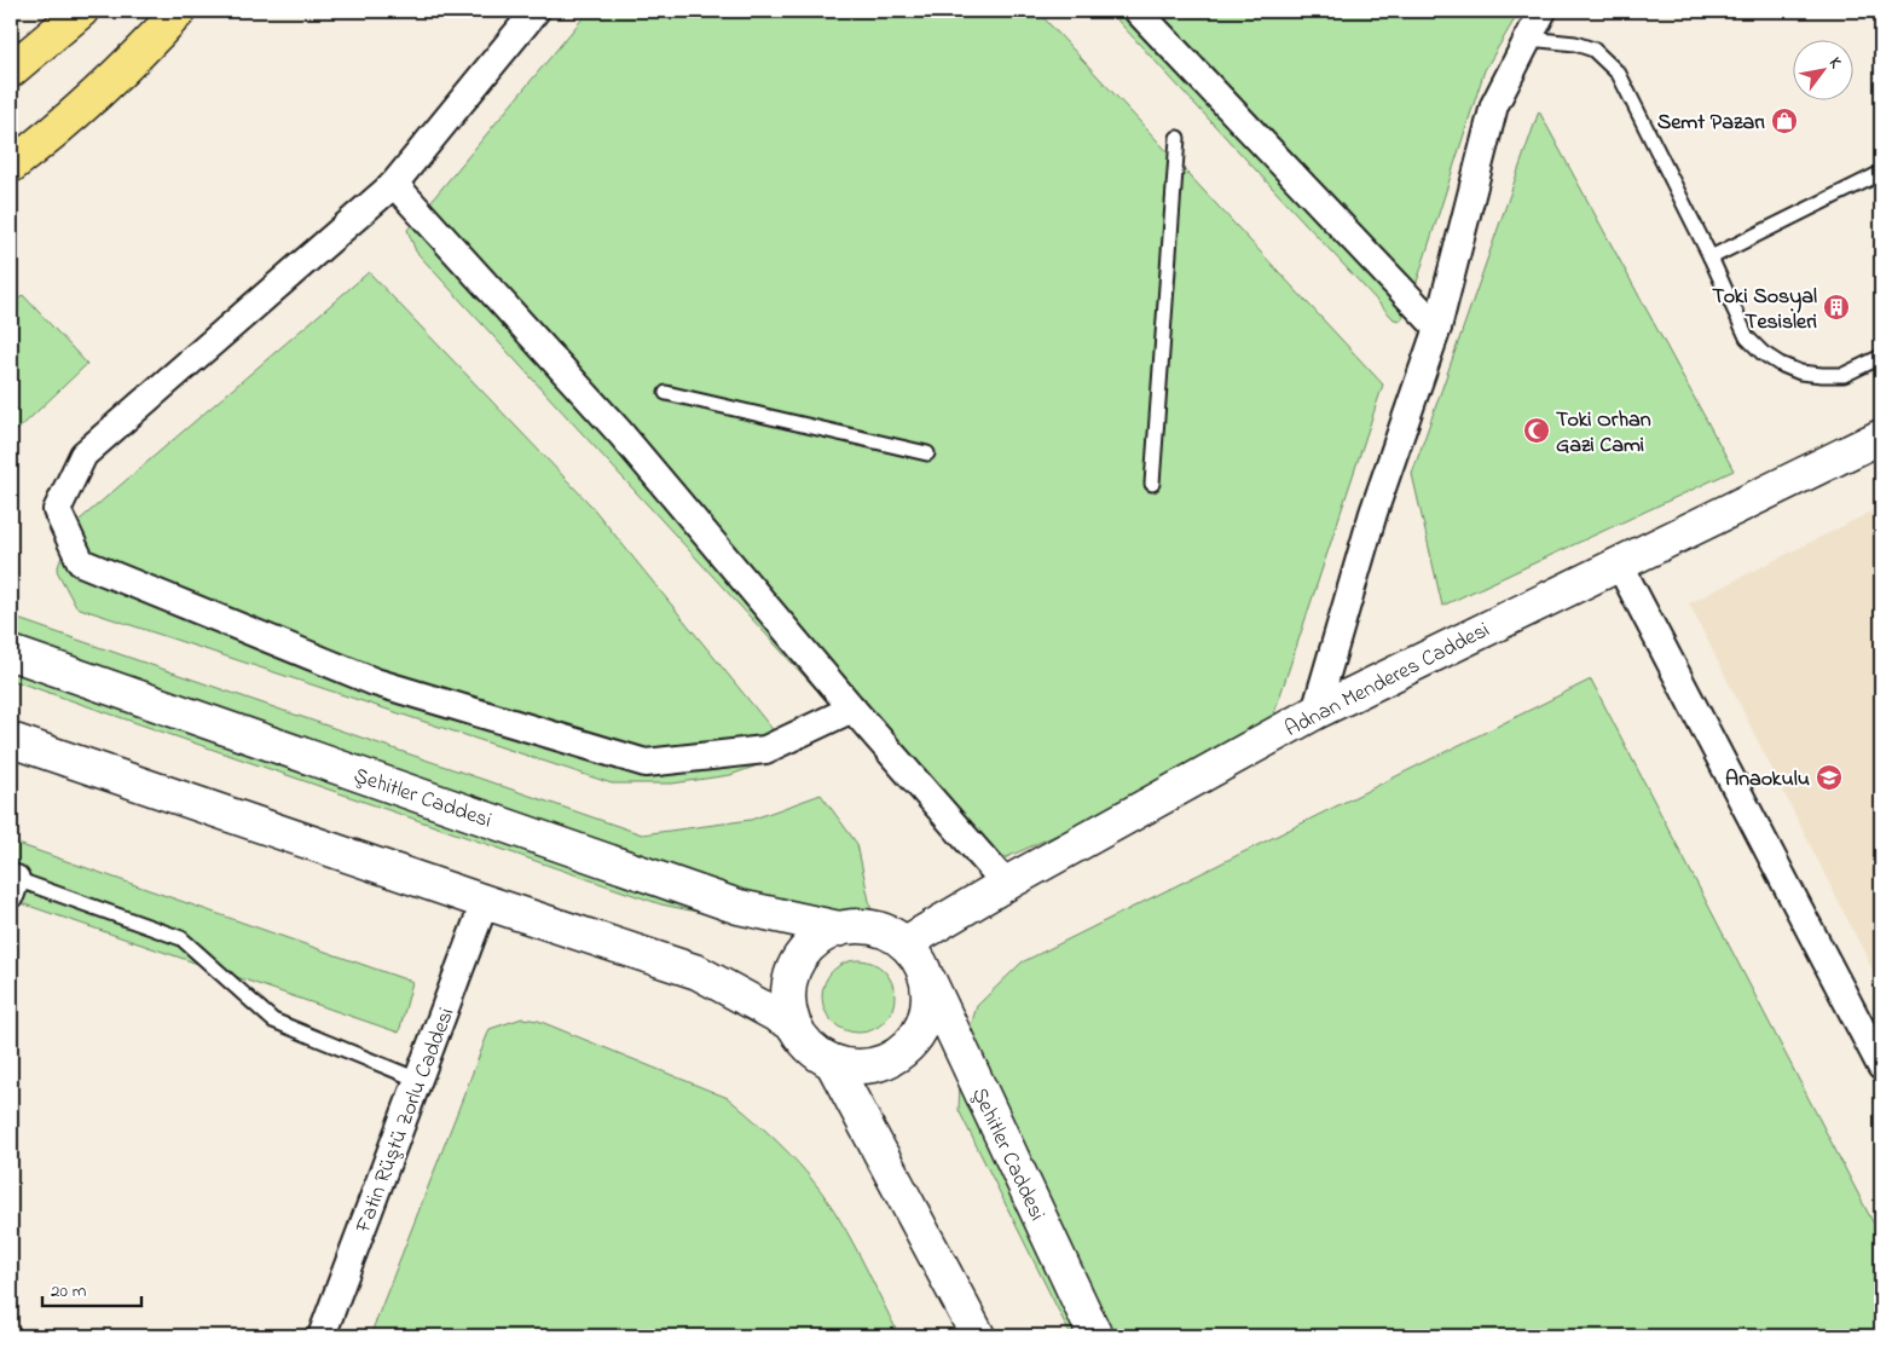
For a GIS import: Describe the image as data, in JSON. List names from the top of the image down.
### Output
{
  "streets": {
    "street": ["Adnan Menderes Caddesi", "Şehitler Caddesi", "Fatin Rüştü Zorlu Caddesi"]
  },
  "crossings": [
    ["Adnan Menderes Caddesi", "Şehitler Caddesi"]
  ],
  "places": {
    "shop": ["Semt Pazarı"],
    "building": ["Toki Sosyal Tesisleri"],
    "mosque": ["Toki Orhan Gazi Cami"],
    "school or university": ["Anaokulu"]
  },
  "scale_bar": "20 m",
  "north": "top right"
}
